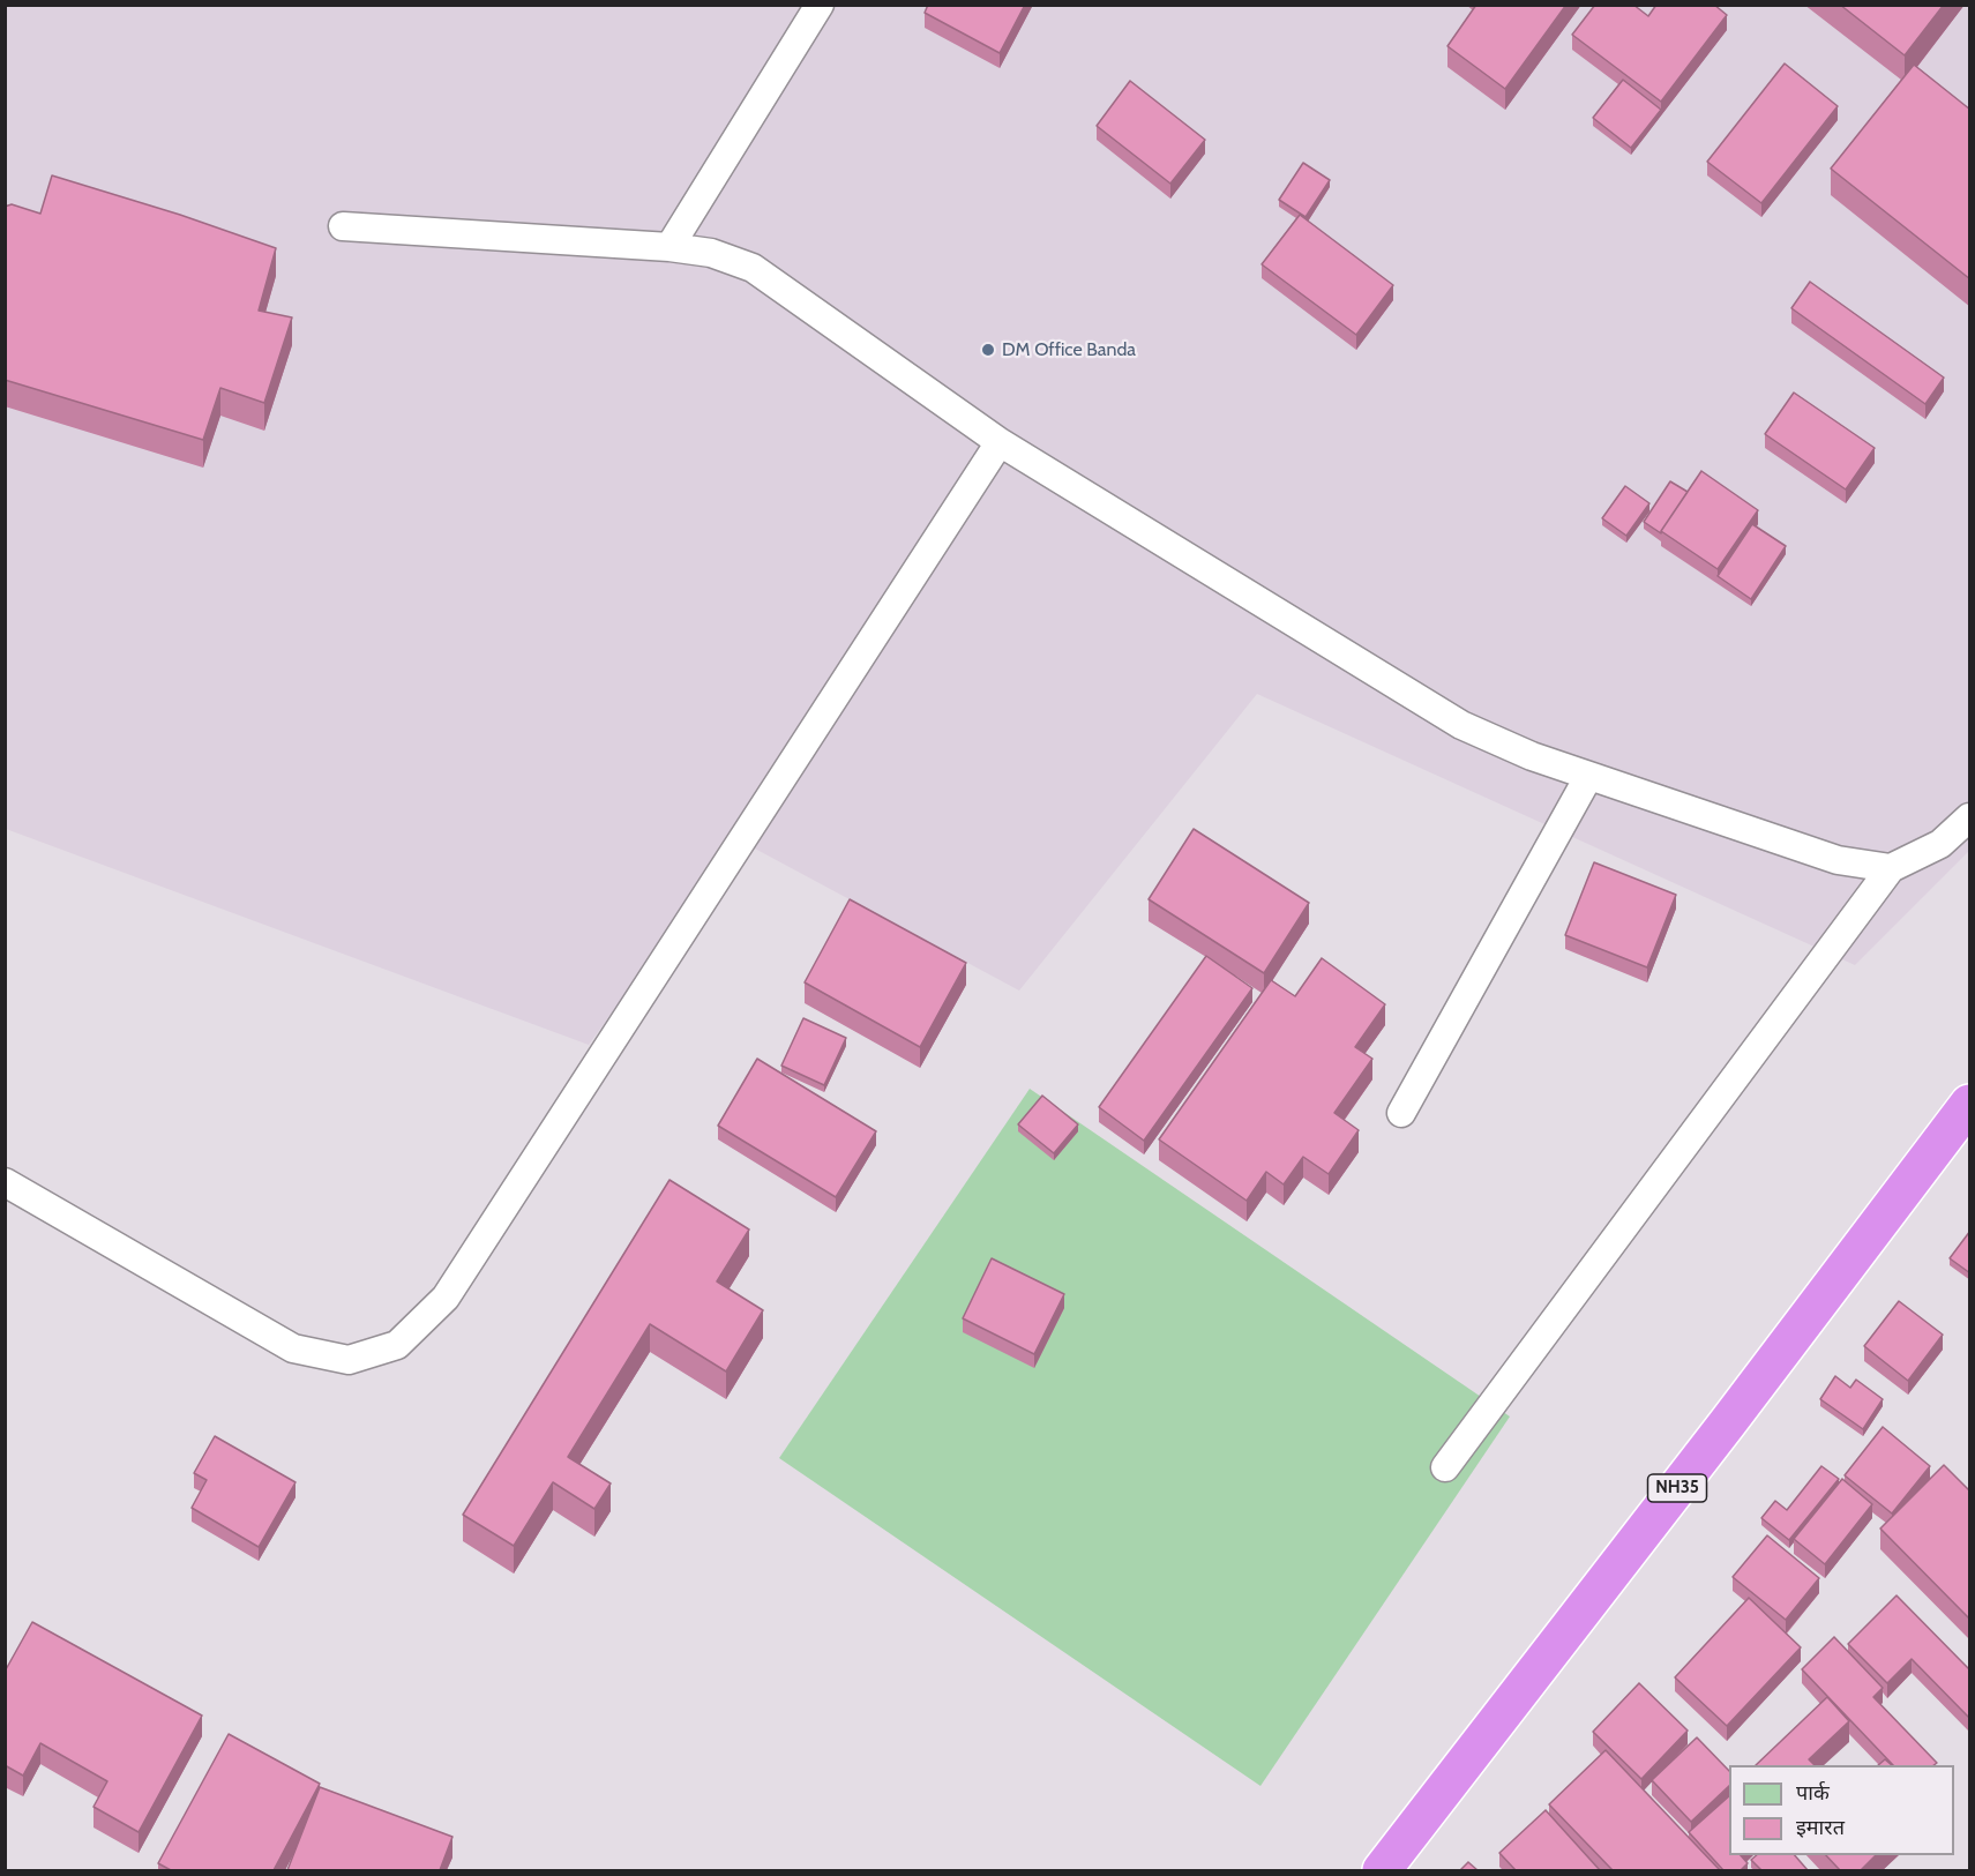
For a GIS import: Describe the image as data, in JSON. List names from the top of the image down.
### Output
{
  "streets": {
    "highway": ["NH35"]
  },
  "places": ["DM Office Banda"],
  "legend": ["पार्क", "इमारत"]
}
